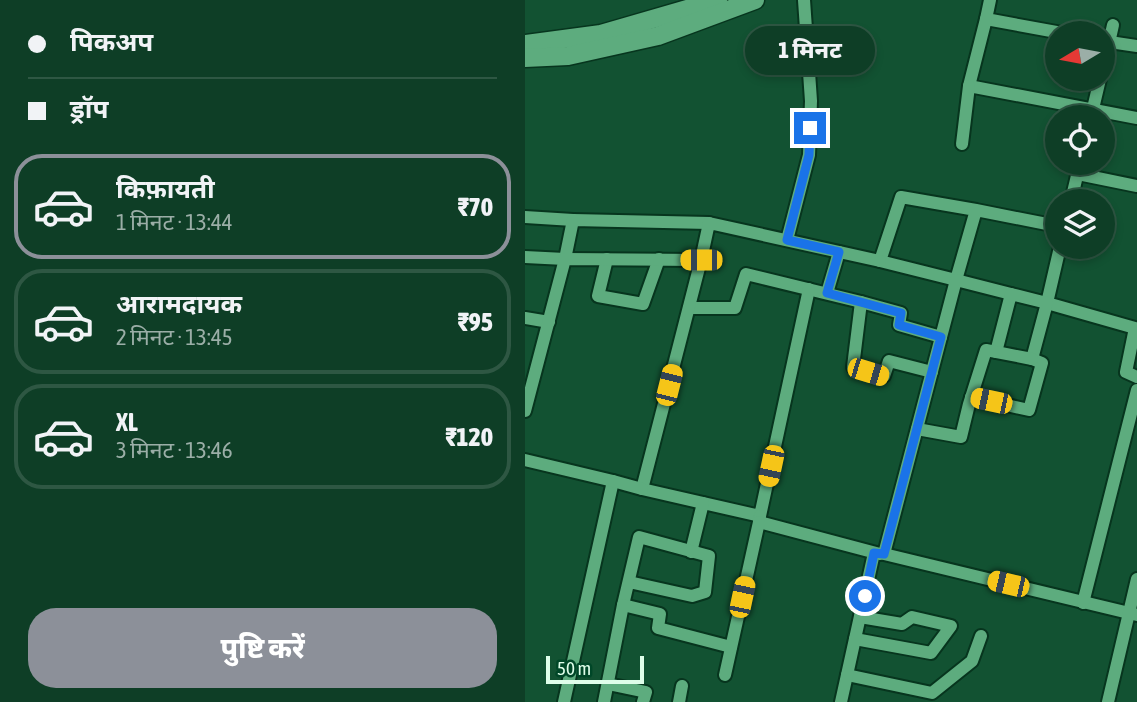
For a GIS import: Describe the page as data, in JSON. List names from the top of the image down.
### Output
{
  "scale_bar": "50 m",
  "north": "left",
  "page": {
    "banner": ["पिकअप", "ड्रॉप"],
    "bubble": "1 मिनट",
    "list": [
      {
        "name": "किफ़ायती",
        "note": "1 मिनट · 13:44",
        "value": "₹70"
      },
      {
        "name": "आरामदायक",
        "note": "2 मिनट · 13:45",
        "value": "₹95"
      },
      {
        "name": "XL",
        "note": "3 मिनट · 13:46",
        "value": "₹120"
      }
    ],
    "buttons": "पुष्टि करें",
    "scale": "50 m"
  }
}
